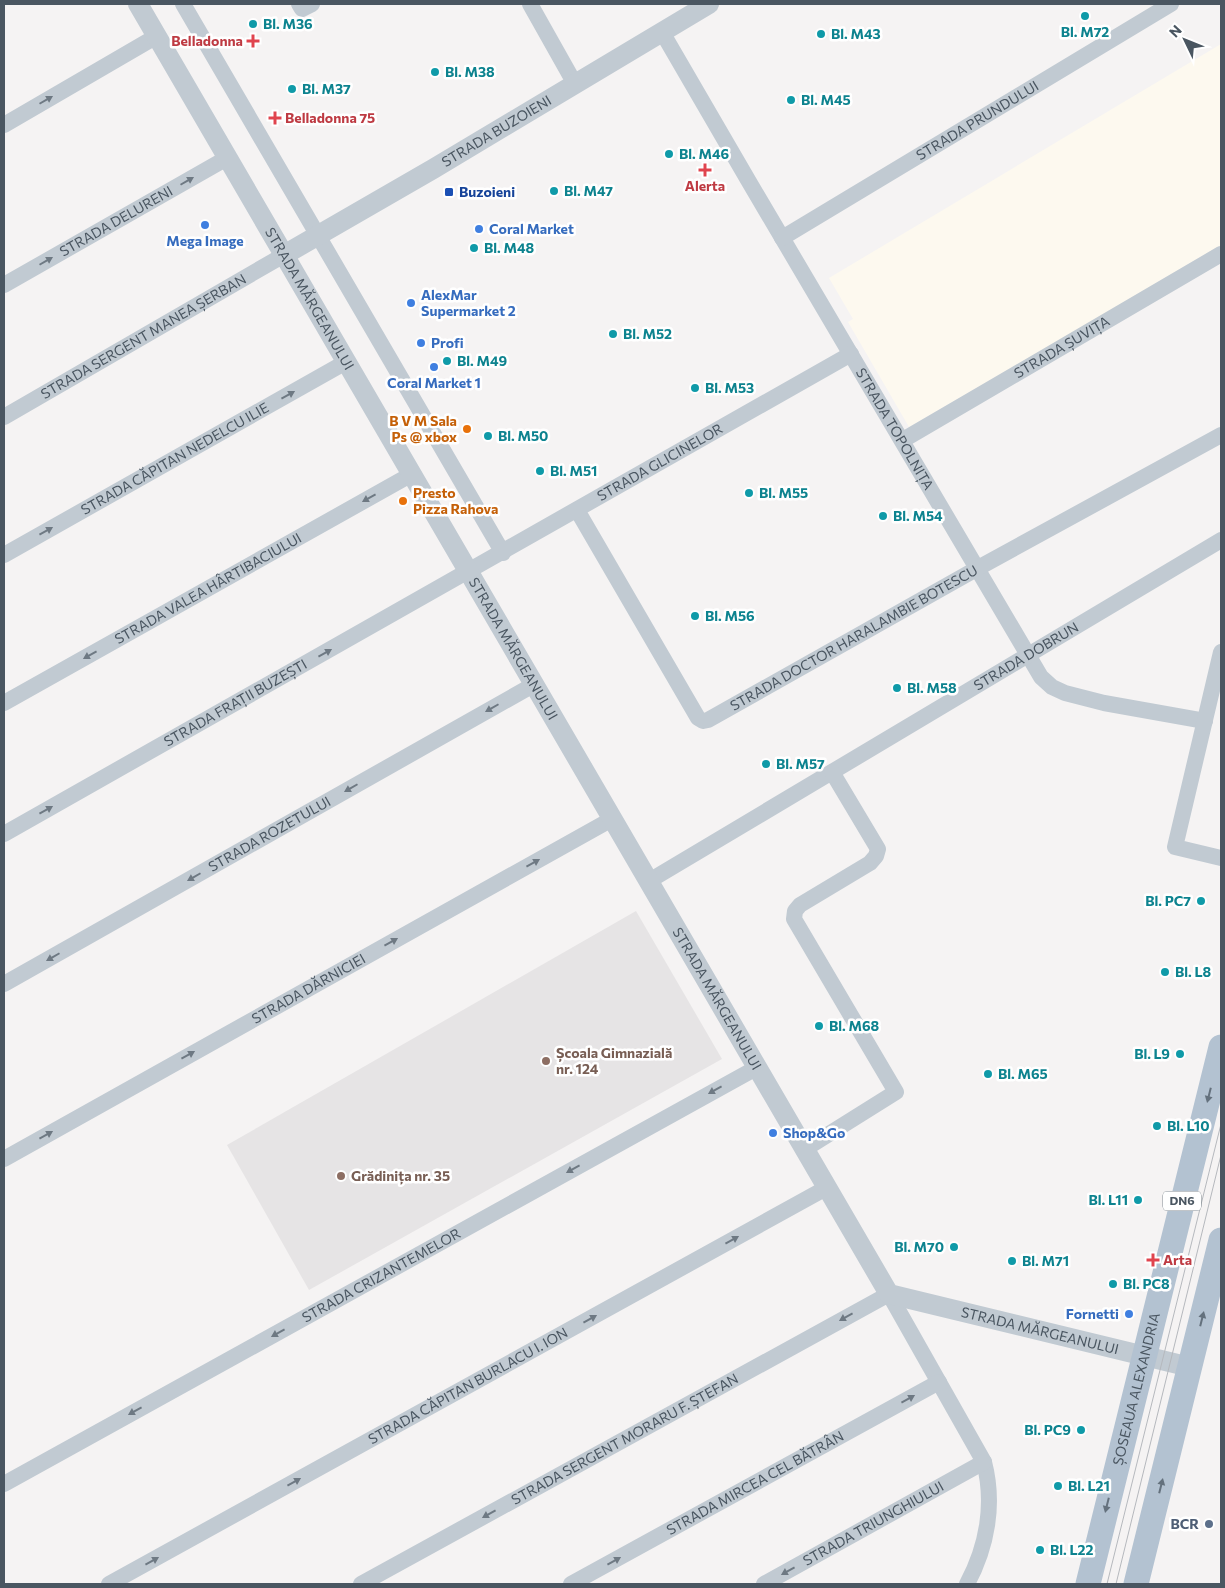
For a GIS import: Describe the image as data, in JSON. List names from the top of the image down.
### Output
{
  "streets": {
    "main road": ["DN6", "ȘOSEAUA ALEXANDRIA"],
    "street": [
      "STRADA PRUNDULUI",
      "STRADA BUZOIENI",
      "STRADA DELURENI",
      "STRADA MĂRGEANULUI",
      "STRADA SERGENT MANEA ȘERBAN",
      "STRADA ȘUVIȚA",
      "STRADA TOPOLNIȚA",
      "STRADA CĂPITAN NEDELCU ILIE",
      "STRADA GLICINELOR",
      "STRADA VALEA HÂRTIBACIULUI",
      "STRADA DOCTOR HARALAMBIE BOTESCU",
      "STRADA DOBRUN",
      "STRADA FRAȚII BUZEȘTI",
      "STRADA ROZETULUI",
      "STRADA DĂRNICIEI",
      "STRADA CRIZANTEMELOR",
      "STRADA CĂPITAN BURLACU I. ION",
      "STRADA SERGENT MORARU F. ȘTEFAN",
      "STRADA MIRCEA CEL BĂTRÂN",
      "STRADA TRIUNGHIULUI"
    ]
  },
  "crossings": [
    ["STRADA PRUNDULUI", "STRADA TOPOLNIȚA"],
    ["STRADA BUZOIENI", "STRADA MĂRGEANULUI"],
    ["STRADA BUZOIENI", "STRADA SERGENT MANEA ȘERBAN"],
    ["STRADA BUZOIENI", "STRADA TOPOLNIȚA"],
    ["STRADA DELURENI", "STRADA MĂRGEANULUI"],
    ["STRADA MĂRGEANULUI", "STRADA SERGENT MANEA ȘERBAN"],
    ["STRADA MĂRGEANULUI", "STRADA CĂPITAN NEDELCU ILIE"],
    ["STRADA MĂRGEANULUI", "STRADA GLICINELOR"],
    ["STRADA MĂRGEANULUI", "STRADA VALEA HÂRTIBACIULUI"],
    ["STRADA MĂRGEANULUI", "STRADA DOBRUN"],
    ["STRADA MĂRGEANULUI", "STRADA FRAȚII BUZEȘTI"],
    ["STRADA MĂRGEANULUI", "STRADA ROZETULUI"],
    ["STRADA MĂRGEANULUI", "STRADA DĂRNICIEI"],
    ["STRADA MĂRGEANULUI", "STRADA CRIZANTEMELOR"],
    ["STRADA MĂRGEANULUI", "STRADA CĂPITAN BURLACU I. ION"],
    ["STRADA MĂRGEANULUI", "ȘOSEAUA ALEXANDRIA"],
    ["STRADA MĂRGEANULUI", "STRADA SERGENT MORARU F. ȘTEFAN"],
    ["STRADA MĂRGEANULUI", "STRADA MIRCEA CEL BĂTRÂN"],
    ["STRADA MĂRGEANULUI", "STRADA TRIUNGHIULUI"],
    ["STRADA ȘUVIȚA", "STRADA TOPOLNIȚA"],
    ["STRADA TOPOLNIȚA", "STRADA GLICINELOR"],
    ["STRADA TOPOLNIȚA", "STRADA DOCTOR HARALAMBIE BOTESCU"],
    ["STRADA TOPOLNIȚA", "STRADA DOBRUN"],
    ["STRADA GLICINELOR", "STRADA DOCTOR HARALAMBIE BOTESCU"],
    ["STRADA GLICINELOR", "STRADA FRAȚII BUZEȘTI"]
  ],
  "one_way": [
    "STRADA CĂPITAN NEDELCU ILIE",
    "STRADA VALEA HÂRTIBACIULUI",
    "STRADA FRAȚII BUZEȘTI",
    "STRADA ROZETULUI",
    "STRADA DĂRNICIEI",
    "STRADA CRIZANTEMELOR",
    "STRADA CĂPITAN BURLACU I. ION",
    "STRADA SERGENT MORARU F. ȘTEFAN",
    "STRADA MIRCEA CEL BĂTRÂN",
    "STRADA TRIUNGHIULUI"
  ],
  "places": {
    "other": [
      "Bl. M72",
      "Bl. M36",
      "Bl. M43",
      "Bl. M38",
      "Bl. M37",
      "Bl. M45",
      "Bl. M46",
      "Bl. M47",
      "Mega Image",
      "Coral Market",
      "Bl. M48",
      "AlexMar Supermarket 2",
      "Bl. M52",
      "Profi",
      "Bl. M49",
      "Coral Market 1",
      "Bl. M53",
      "B V M Sala Ps @ xbox",
      "Bl. M50",
      "Bl. M51",
      "Bl. M55",
      "Presto Pizza Rahova",
      "Bl. M54",
      "Bl. M56",
      "Bl. M58",
      "Bl. M57",
      "Bl. PC7",
      "Bl. L8",
      "Bl. M68",
      "Bl. L9",
      "Școala Gimnazială nr. 124",
      "Bl. M65",
      "Bl. L10",
      "Shop&Go",
      "Grădinița nr. 35",
      "Bl. L11",
      "Bl. M70",
      "Bl. M71",
      "Bl. PC8",
      "Fornetti",
      "Bl. PC9",
      "Bl. L21",
      "BCR",
      "Bl. L22"
    ],
    "health": [
      "Belladonna",
      "Belladonna 75",
      "Alerta",
      "Arta"
    ],
    "transit": ["Buzoieni"]
  },
  "north": "top left"
}
